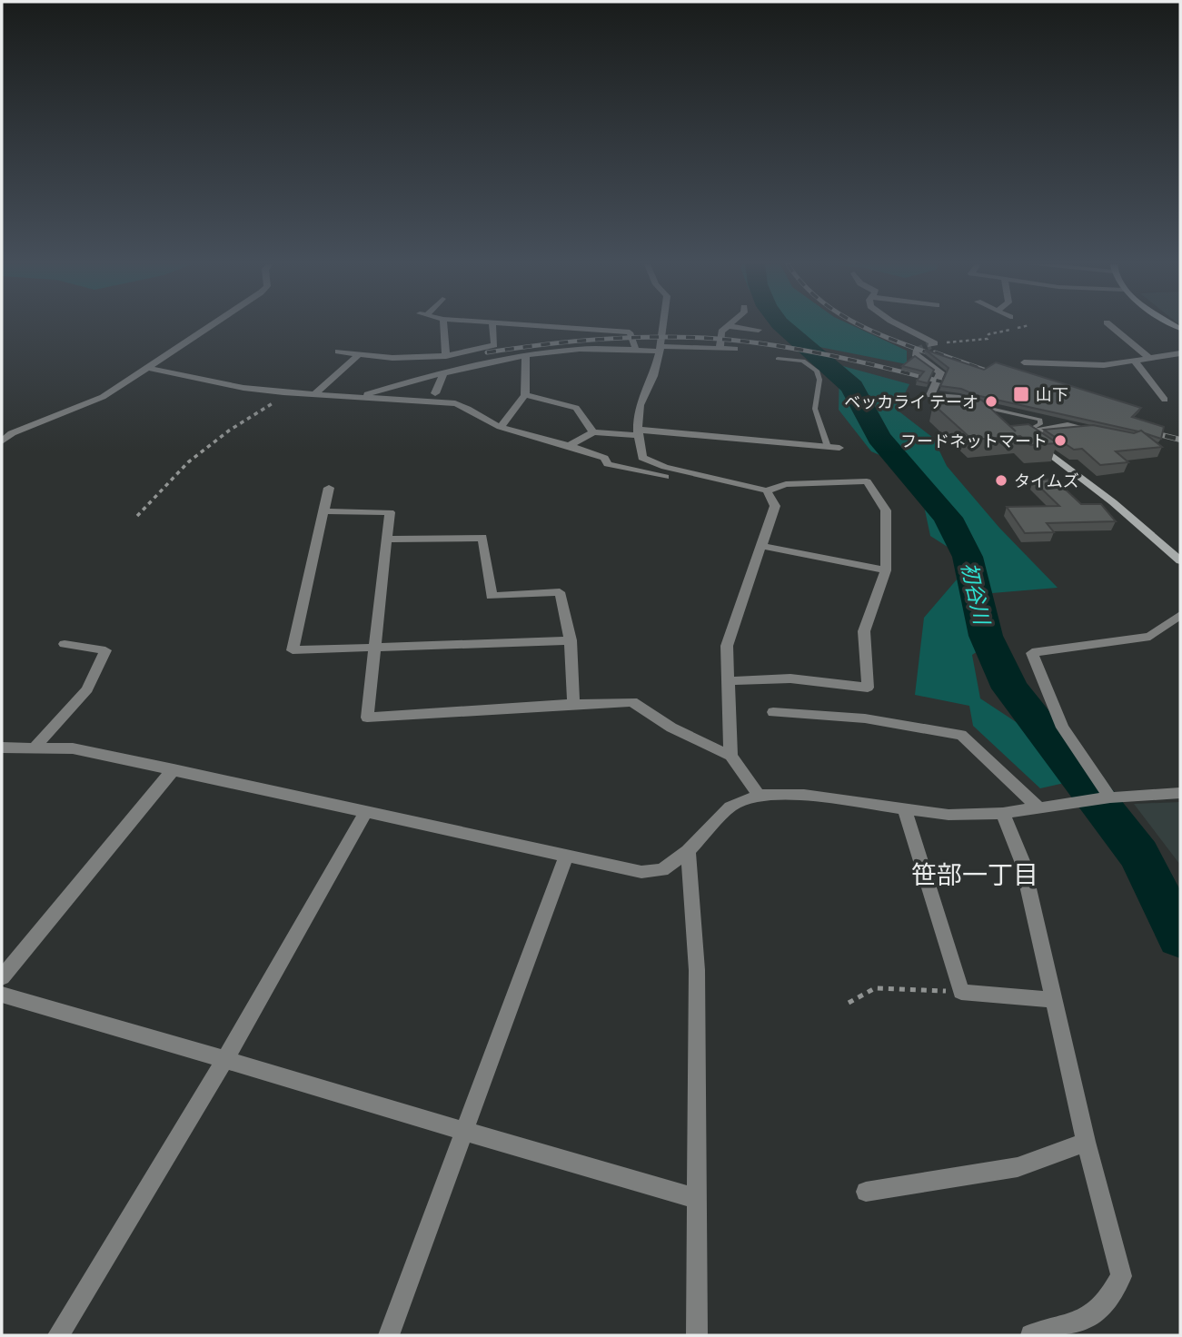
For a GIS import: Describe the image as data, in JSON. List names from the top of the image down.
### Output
{
  "districts": ["笹部一丁目"],
  "water": ["初谷川"],
  "places": {
    "transit": ["山下"],
    "other": ["ベッカライ テーオ", "フードネットマート", "タイムズ"]
  }
}
